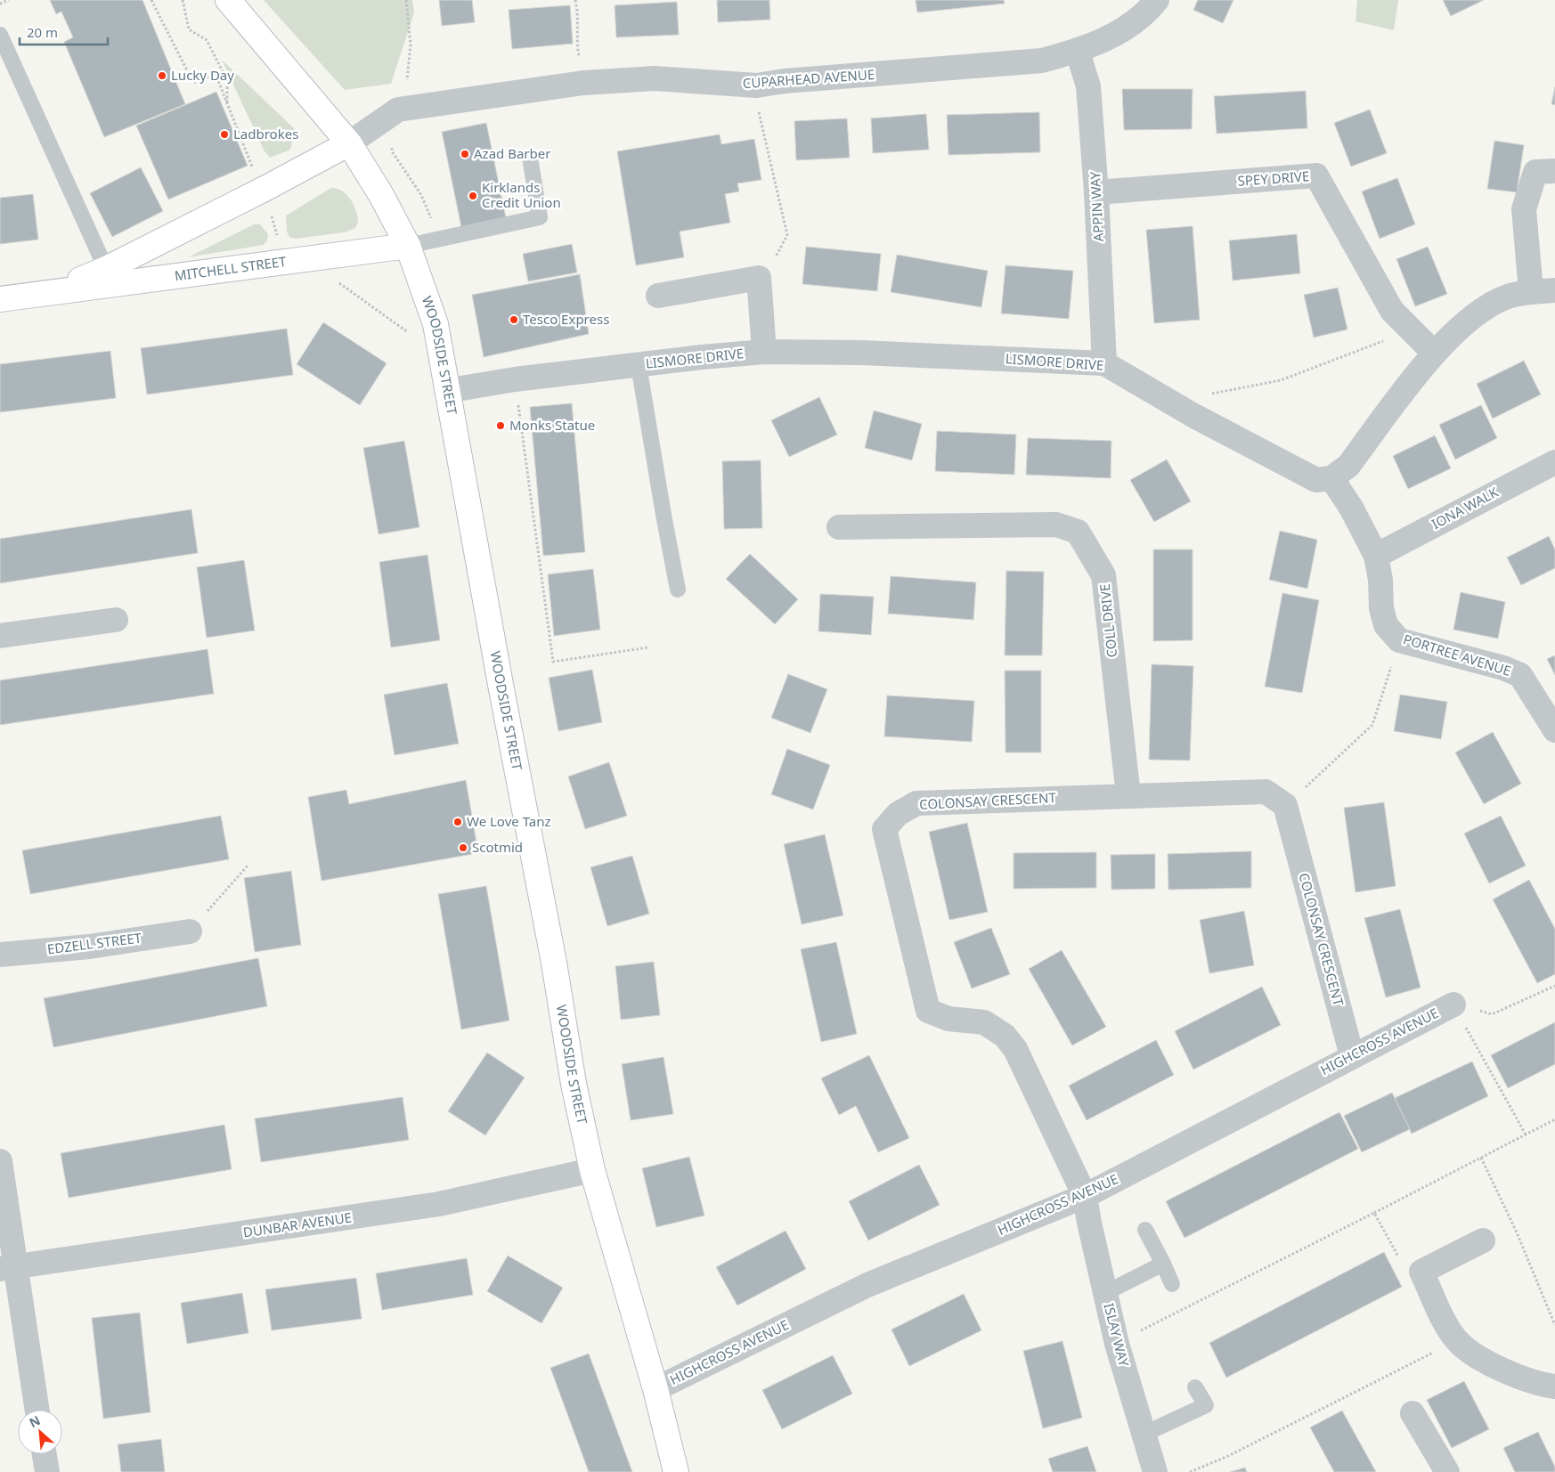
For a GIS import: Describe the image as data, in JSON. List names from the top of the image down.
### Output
{
  "streets": {
    "street": [
      "CUPARHEAD AVENUE",
      "SPEY DRIVE",
      "APPIN WAY",
      "MITCHELL STREET",
      "WOODSIDE STREET",
      "LISMORE DRIVE",
      "IONA WALK",
      "COLL DRIVE",
      "PORTREE AVENUE",
      "COLONSAY CRESCENT",
      "EDZELL STREET",
      "HIGHCROSS AVENUE",
      "DUNBAR AVENUE",
      "ISLAY WAY"
    ]
  },
  "crossings": [
    ["CUPARHEAD AVENUE", "APPIN WAY"],
    ["CUPARHEAD AVENUE", "MITCHELL STREET"],
    ["CUPARHEAD AVENUE", "WOODSIDE STREET"],
    ["SPEY DRIVE", "APPIN WAY"],
    ["APPIN WAY", "LISMORE DRIVE"],
    ["MITCHELL STREET", "WOODSIDE STREET"],
    ["WOODSIDE STREET", "LISMORE DRIVE"],
    ["WOODSIDE STREET", "HIGHCROSS AVENUE"],
    ["WOODSIDE STREET", "DUNBAR AVENUE"],
    ["LISMORE DRIVE", "PORTREE AVENUE"],
    ["IONA WALK", "PORTREE AVENUE"],
    ["COLL DRIVE", "COLONSAY CRESCENT"],
    ["COLONSAY CRESCENT", "HIGHCROSS AVENUE"],
    ["COLONSAY CRESCENT", "ISLAY WAY"],
    ["HIGHCROSS AVENUE", "ISLAY WAY"]
  ],
  "places": [
    "Lucky Day",
    "Ladbrokes",
    "Azad Barber",
    "Kirklands Credit Union",
    "Tesco Express",
    "Monks Statue",
    "We Love Tanz",
    "Scotmid"
  ],
  "scale_bar": "20 m",
  "north": "top left"
}
